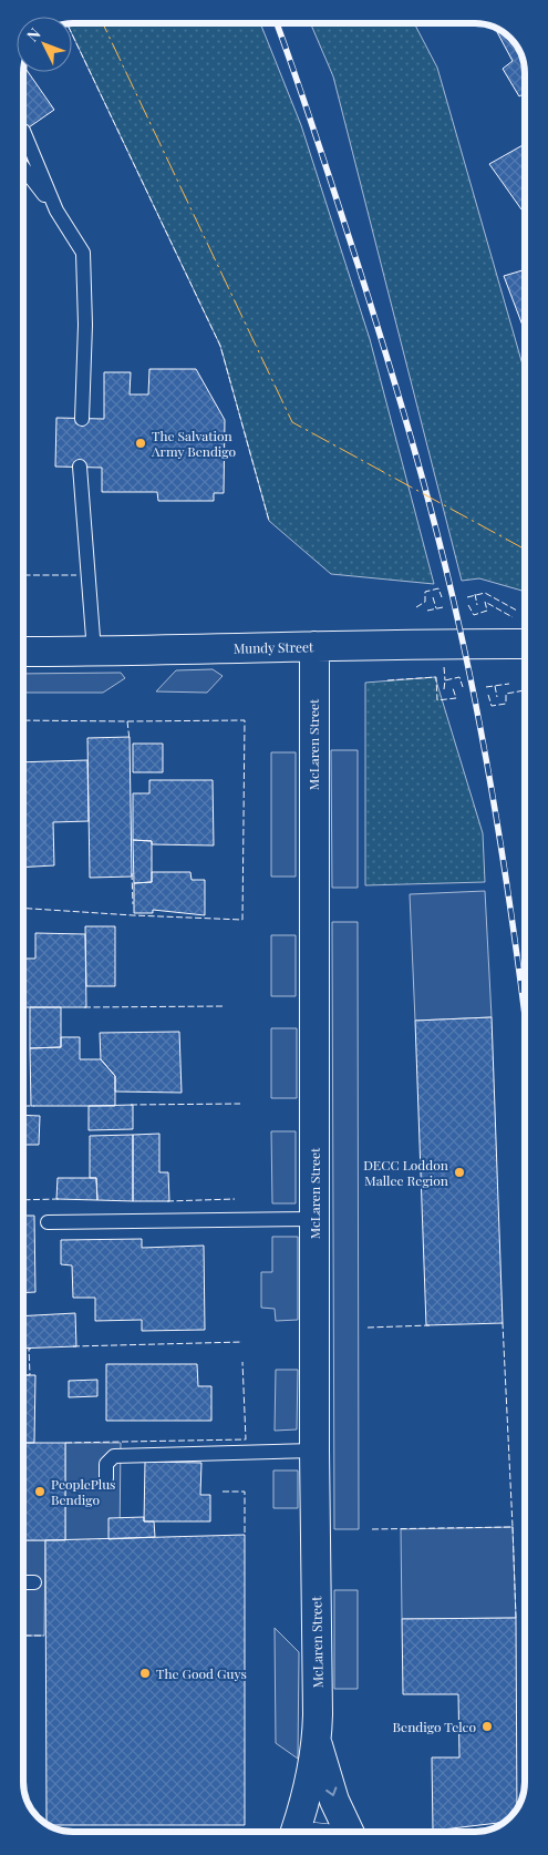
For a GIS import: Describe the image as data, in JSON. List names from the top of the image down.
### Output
{
  "streets": {
    "street": ["Mundy Street", "McLaren Street"]
  },
  "crossings": [
    ["Mundy Street", "McLaren Street"]
  ],
  "places": [
    "The Salvation Army Bendigo",
    "DECC Loddon Mallee Region",
    "PeoplePlus Bendigo",
    "The Good Guys",
    "Bendigo Telco"
  ],
  "north": "top left"
}
